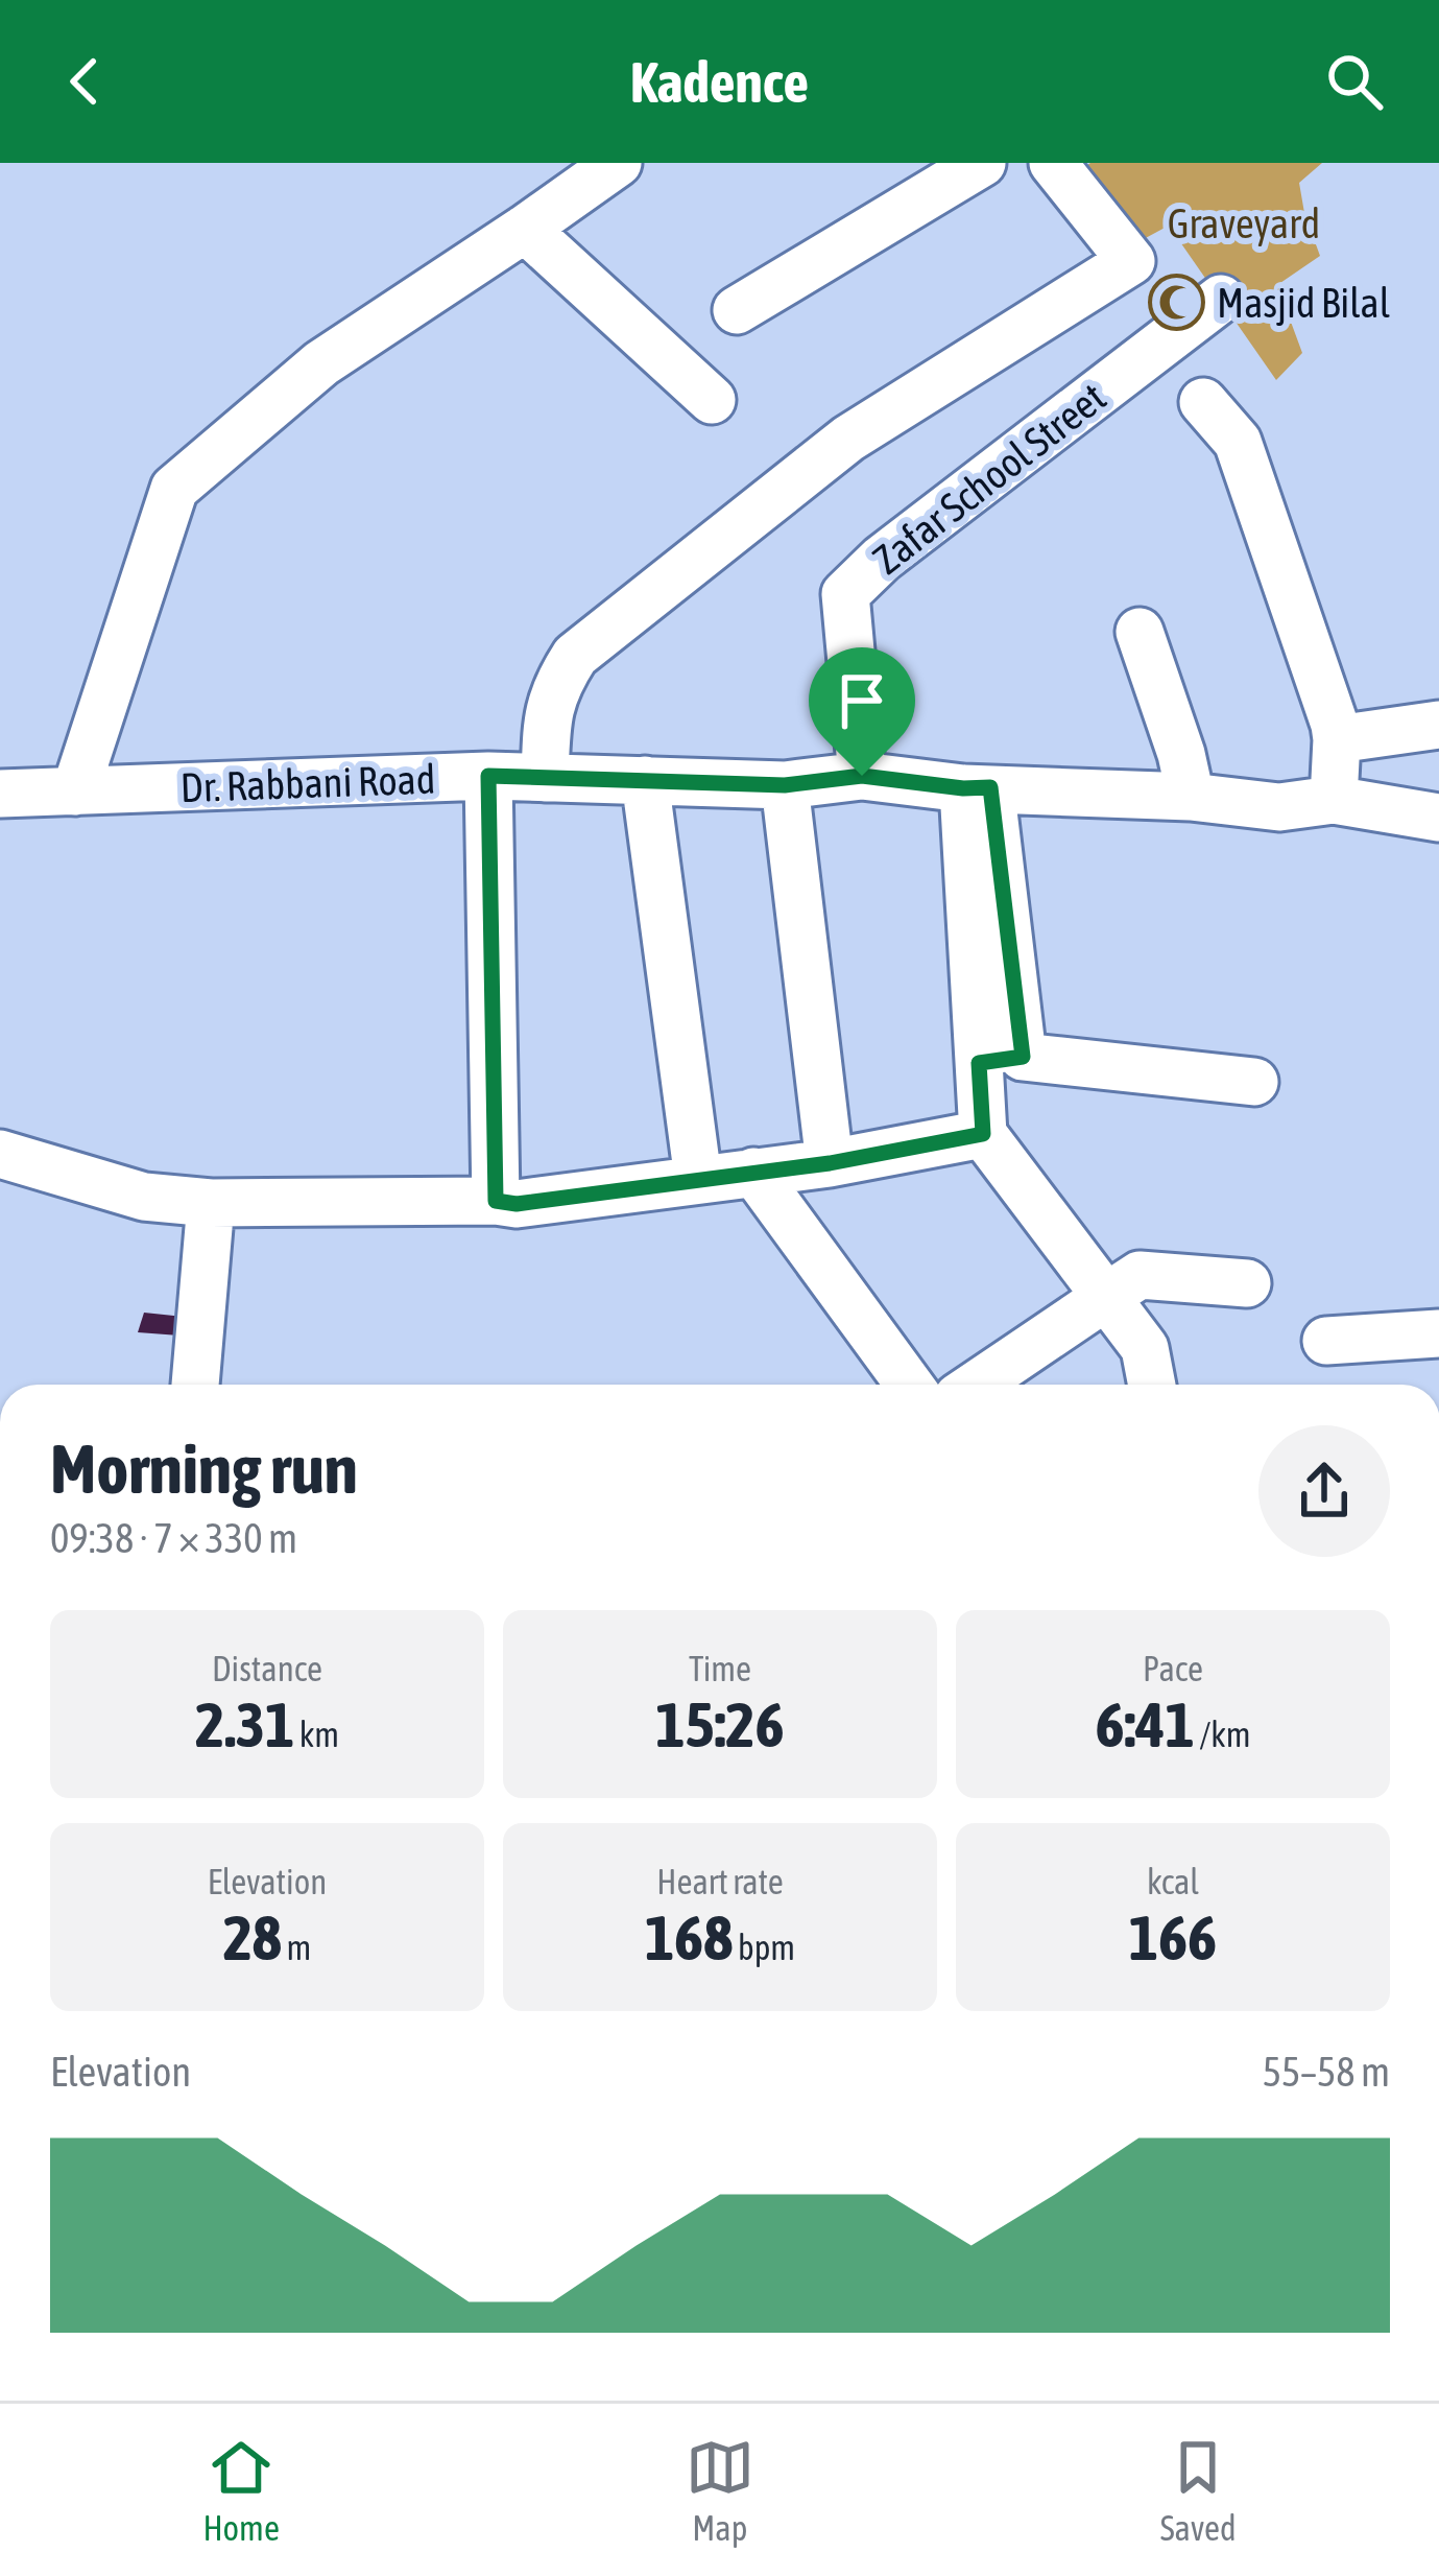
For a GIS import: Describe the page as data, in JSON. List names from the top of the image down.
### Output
{
  "streets": {
    "street": ["Zafar School Street", "Dr. Rabbani Road"]
  },
  "crossings": [
    ["Zafar School Street", "Dr. Rabbani Road"]
  ],
  "parks": ["Graveyard"],
  "places": {
    "mosque": ["Masjid Bilal"]
  },
  "page": {
    "header": "Kadence",
    "heading": ["Morning run", "09:38 · 7 × 330 m"],
    "stats": [
      ["Distance", "2.31 km"],
      ["Time", "15:26"],
      ["Pace", "6:41 /km"],
      ["Elevation", "28 m"],
      ["Heart rate", "168 bpm"],
      ["kcal", "166"]
    ],
    "chart": ["Elevation", "55–58 m"],
    "tabs": ["Home", "Map", "Saved"]
  }
}
